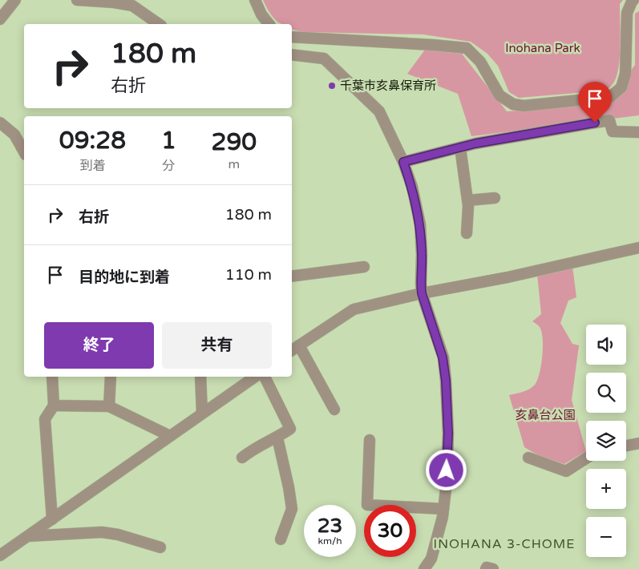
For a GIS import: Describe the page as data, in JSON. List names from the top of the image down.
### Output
{
  "districts": ["INOHANA 3-CHOME"],
  "parks": ["Inohana Park", "亥鼻台公園"],
  "places": ["千葉市亥鼻保育所"],
  "page": {
    "turn": ["180 m", "右折"],
    "eta": [
      "09:28",
      "到着",
      "1",
      "分",
      "290",
      "m"
    ],
    "list": [
      {
        "name": "右折",
        "value": "180 m"
      },
      {
        "name": "目的地に到着",
        "value": "110 m"
      }
    ],
    "buttons": ["終了", "共有"],
    "map_buttons": ["+", "−"],
    "speed": "23 km/h",
    "limit": "30"
  }
}
